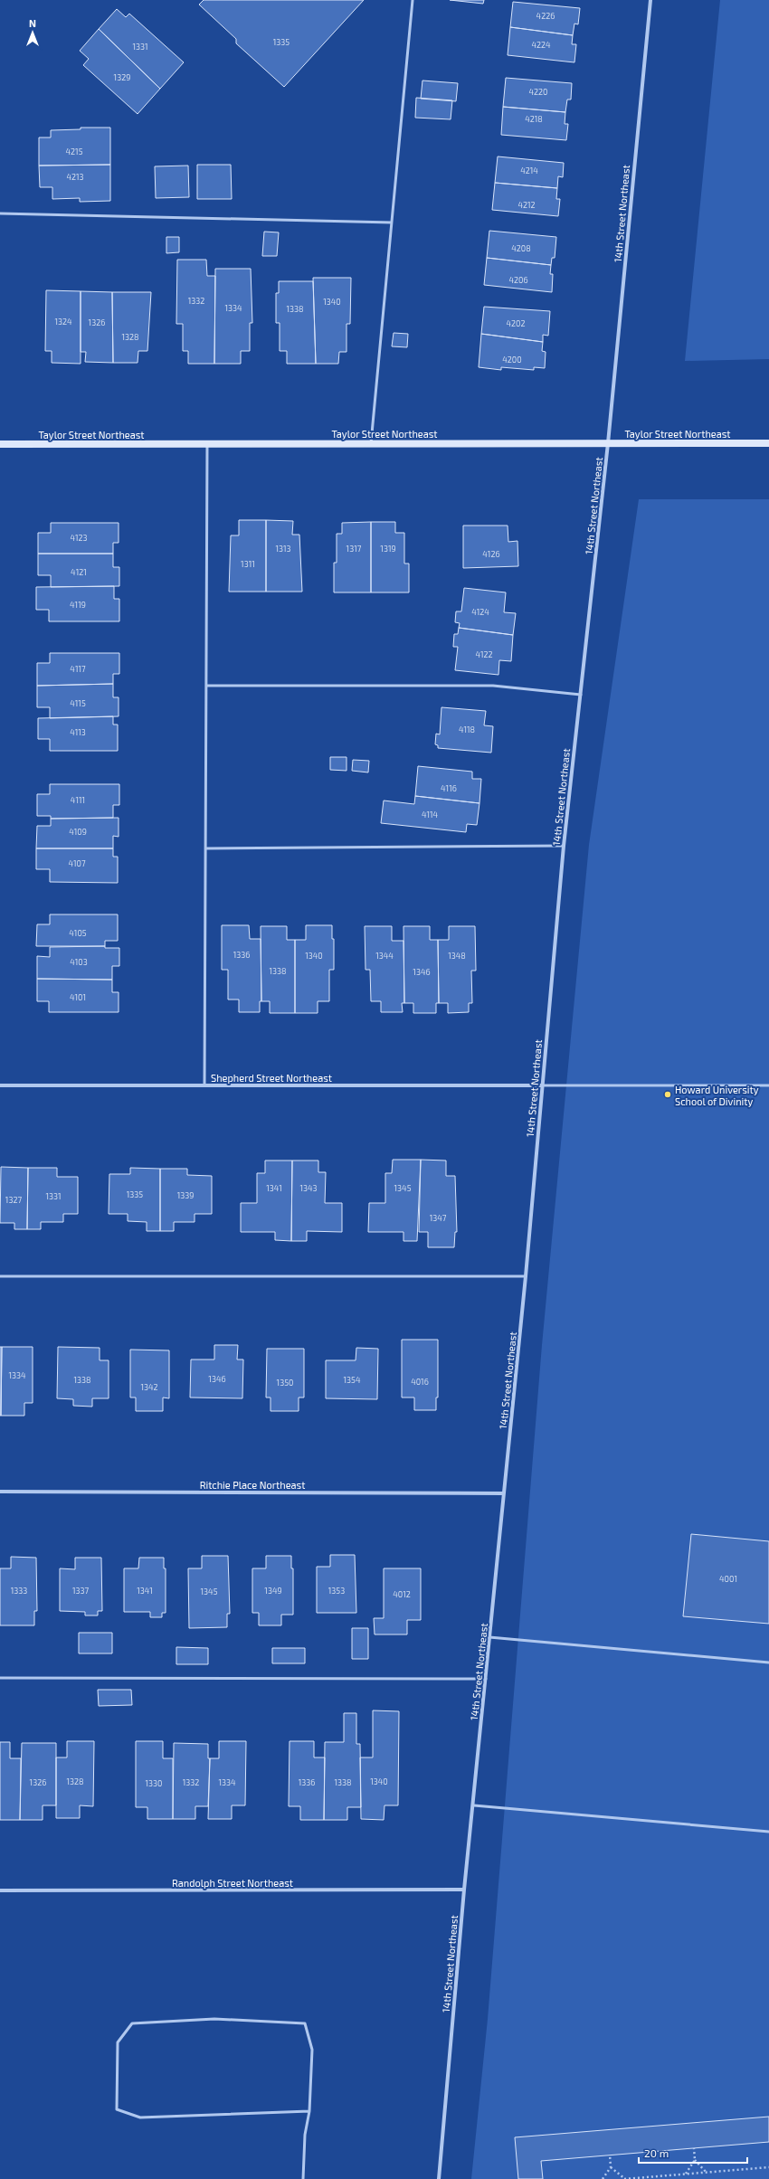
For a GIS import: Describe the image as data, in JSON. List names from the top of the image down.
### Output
{
  "streets": {
    "street": [
      "14th Street Northeast",
      "Taylor Street Northeast",
      "Shepherd Street Northeast",
      "Ritchie Place Northeast",
      "Randolph Street Northeast"
    ]
  },
  "crossings": [
    ["14th Street Northeast", "Taylor Street Northeast"],
    ["14th Street Northeast", "Shepherd Street Northeast"],
    ["14th Street Northeast", "Ritchie Place Northeast"],
    ["14th Street Northeast", "Randolph Street Northeast"]
  ],
  "places": ["Howard University School of Divinity"],
  "house_numbers": [
    "4226",
    "1335",
    "4224",
    "1331",
    "1329",
    "4220",
    "4218",
    "4215",
    "4214",
    "4213",
    "4212",
    "4208",
    "4206",
    "1332",
    "1340",
    "1334",
    "1338",
    "1324",
    "1326",
    "4202",
    "1328",
    "4200",
    "4123",
    "1313",
    "1317",
    "1319",
    "4126",
    "1311",
    "4121",
    "4119",
    "4124",
    "4122",
    "4117",
    "4115",
    "4118",
    "4113",
    "4116",
    "4111",
    "4114",
    "4109",
    "4107",
    "4105",
    "1336",
    "1340",
    "1344",
    "1348",
    "4103",
    "1338",
    "1346",
    "4101",
    "1341",
    "1343",
    "1345",
    "1335",
    "1339",
    "1331",
    "1327",
    "1347",
    "1334",
    "1346",
    "1338",
    "1354",
    "4016",
    "1350",
    "1342",
    "4001",
    "1333",
    "1337",
    "1341",
    "1349",
    "1353",
    "1345",
    "4012",
    "1328",
    "1340",
    "1326",
    "1332",
    "1334",
    "1336",
    "1338",
    "1330"
  ],
  "scale_bar": "20 m",
  "north": "top"
}
